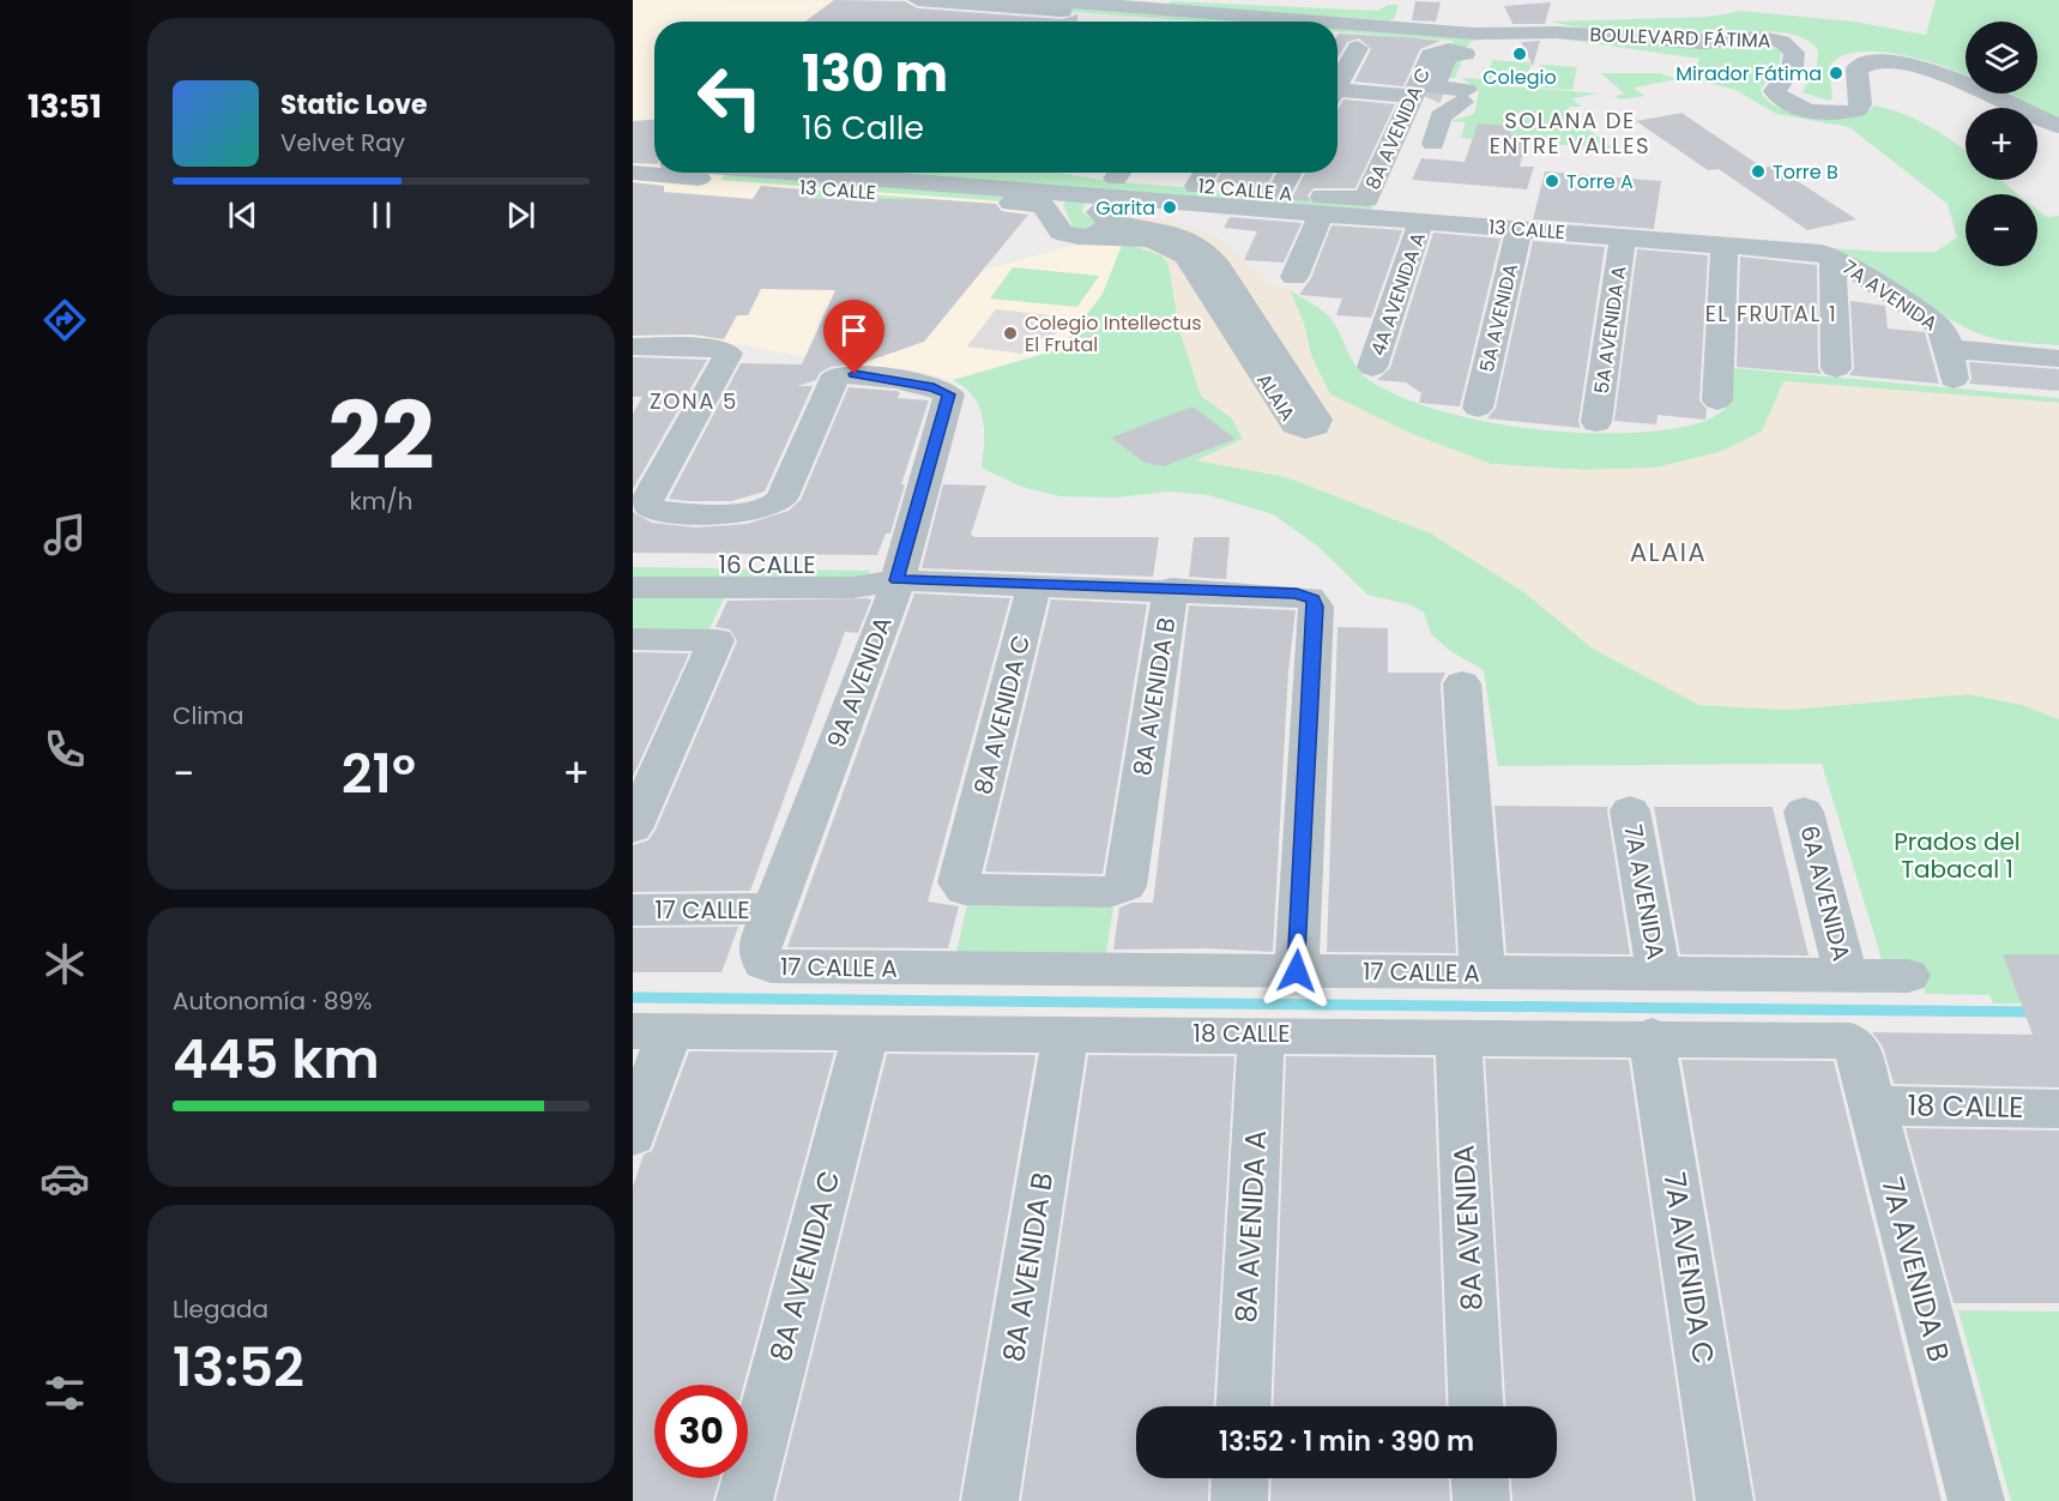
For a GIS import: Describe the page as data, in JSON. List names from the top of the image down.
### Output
{
  "streets": {
    "street": [
      "BOULEVARD FÁTIMA",
      "8A AVENIDA C",
      "13 CALLE",
      "12 CALLE A",
      "4A AVENIDA A",
      "7A AVENIDA",
      "5A AVENIDA",
      "5A AVENIDA A",
      "ALAIA",
      "16 CALLE",
      "9A AVENIDA",
      "8A AVENIDA B",
      "6A AVENIDA",
      "17 CALLE",
      "17 CALLE A",
      "18 CALLE",
      "8A AVENIDA A",
      "8A AVENIDA",
      "7A AVENIDA C",
      "7A AVENIDA B"
    ]
  },
  "crossings": [
    ["BOULEVARD FÁTIMA", "8A AVENIDA C"],
    ["8A AVENIDA C", "12 CALLE A"],
    ["8A AVENIDA C", "16 CALLE"],
    ["8A AVENIDA C", "8A AVENIDA B"],
    ["8A AVENIDA C", "18 CALLE"],
    ["13 CALLE", "4A AVENIDA A"],
    ["13 CALLE", "7A AVENIDA"],
    ["13 CALLE", "5A AVENIDA"],
    ["13 CALLE", "5A AVENIDA A"],
    ["13 CALLE", "ALAIA"],
    ["7A AVENIDA", "17 CALLE A"],
    ["16 CALLE", "9A AVENIDA"],
    ["16 CALLE", "8A AVENIDA B"],
    ["16 CALLE", "17 CALLE A"],
    ["9A AVENIDA", "17 CALLE"],
    ["9A AVENIDA", "17 CALLE A"],
    ["8A AVENIDA B", "18 CALLE"],
    ["6A AVENIDA", "17 CALLE A"],
    ["18 CALLE", "8A AVENIDA A"],
    ["18 CALLE", "8A AVENIDA"],
    ["18 CALLE", "7A AVENIDA C"],
    ["18 CALLE", "7A AVENIDA B"]
  ],
  "districts": [
    "SOLANA DE ENTRE VALLES",
    "EL FRUTAL 1",
    "ZONA 5",
    "ALAIA"
  ],
  "parks": ["Prados del Tabacal 1"],
  "places": [
    "Colegio",
    "Mirador Fátima",
    "Torre B",
    "Torre A",
    "Garita",
    "Colegio Intellectus El Frutal"
  ],
  "page": {
    "tabs": "13:51",
    "map_buttons": ["+", "−"],
    "turn": ["130 m", "16 Calle"],
    "song": ["Static Love", "Velvet Ray"],
    "tile": [
      ["22", "km/h"],
      "Clima",
      ["Autonomía · 89%", "445 km"],
      ["Llegada", "13:52"]
    ],
    "heat": ["−", "21°", "+"],
    "limit": "30",
    "trip": "13:52 · 1 min · 390 m"
  }
}
